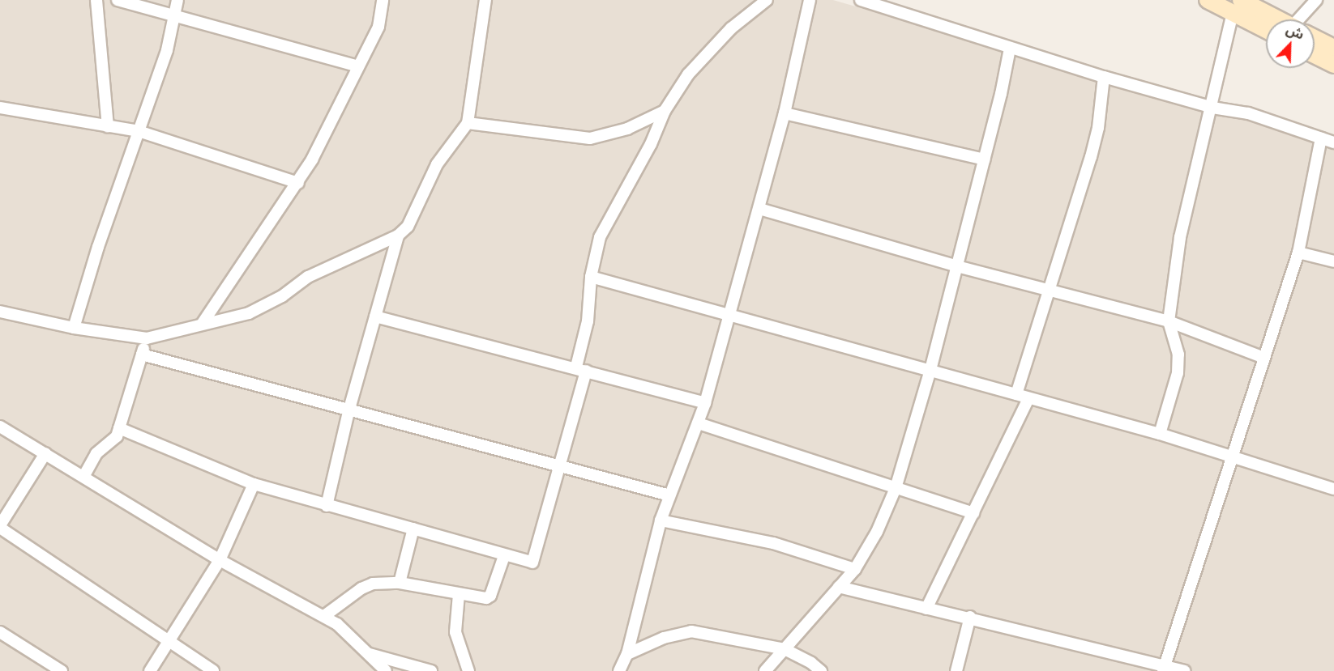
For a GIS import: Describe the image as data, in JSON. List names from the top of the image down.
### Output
{
  "north": "top right"
}
